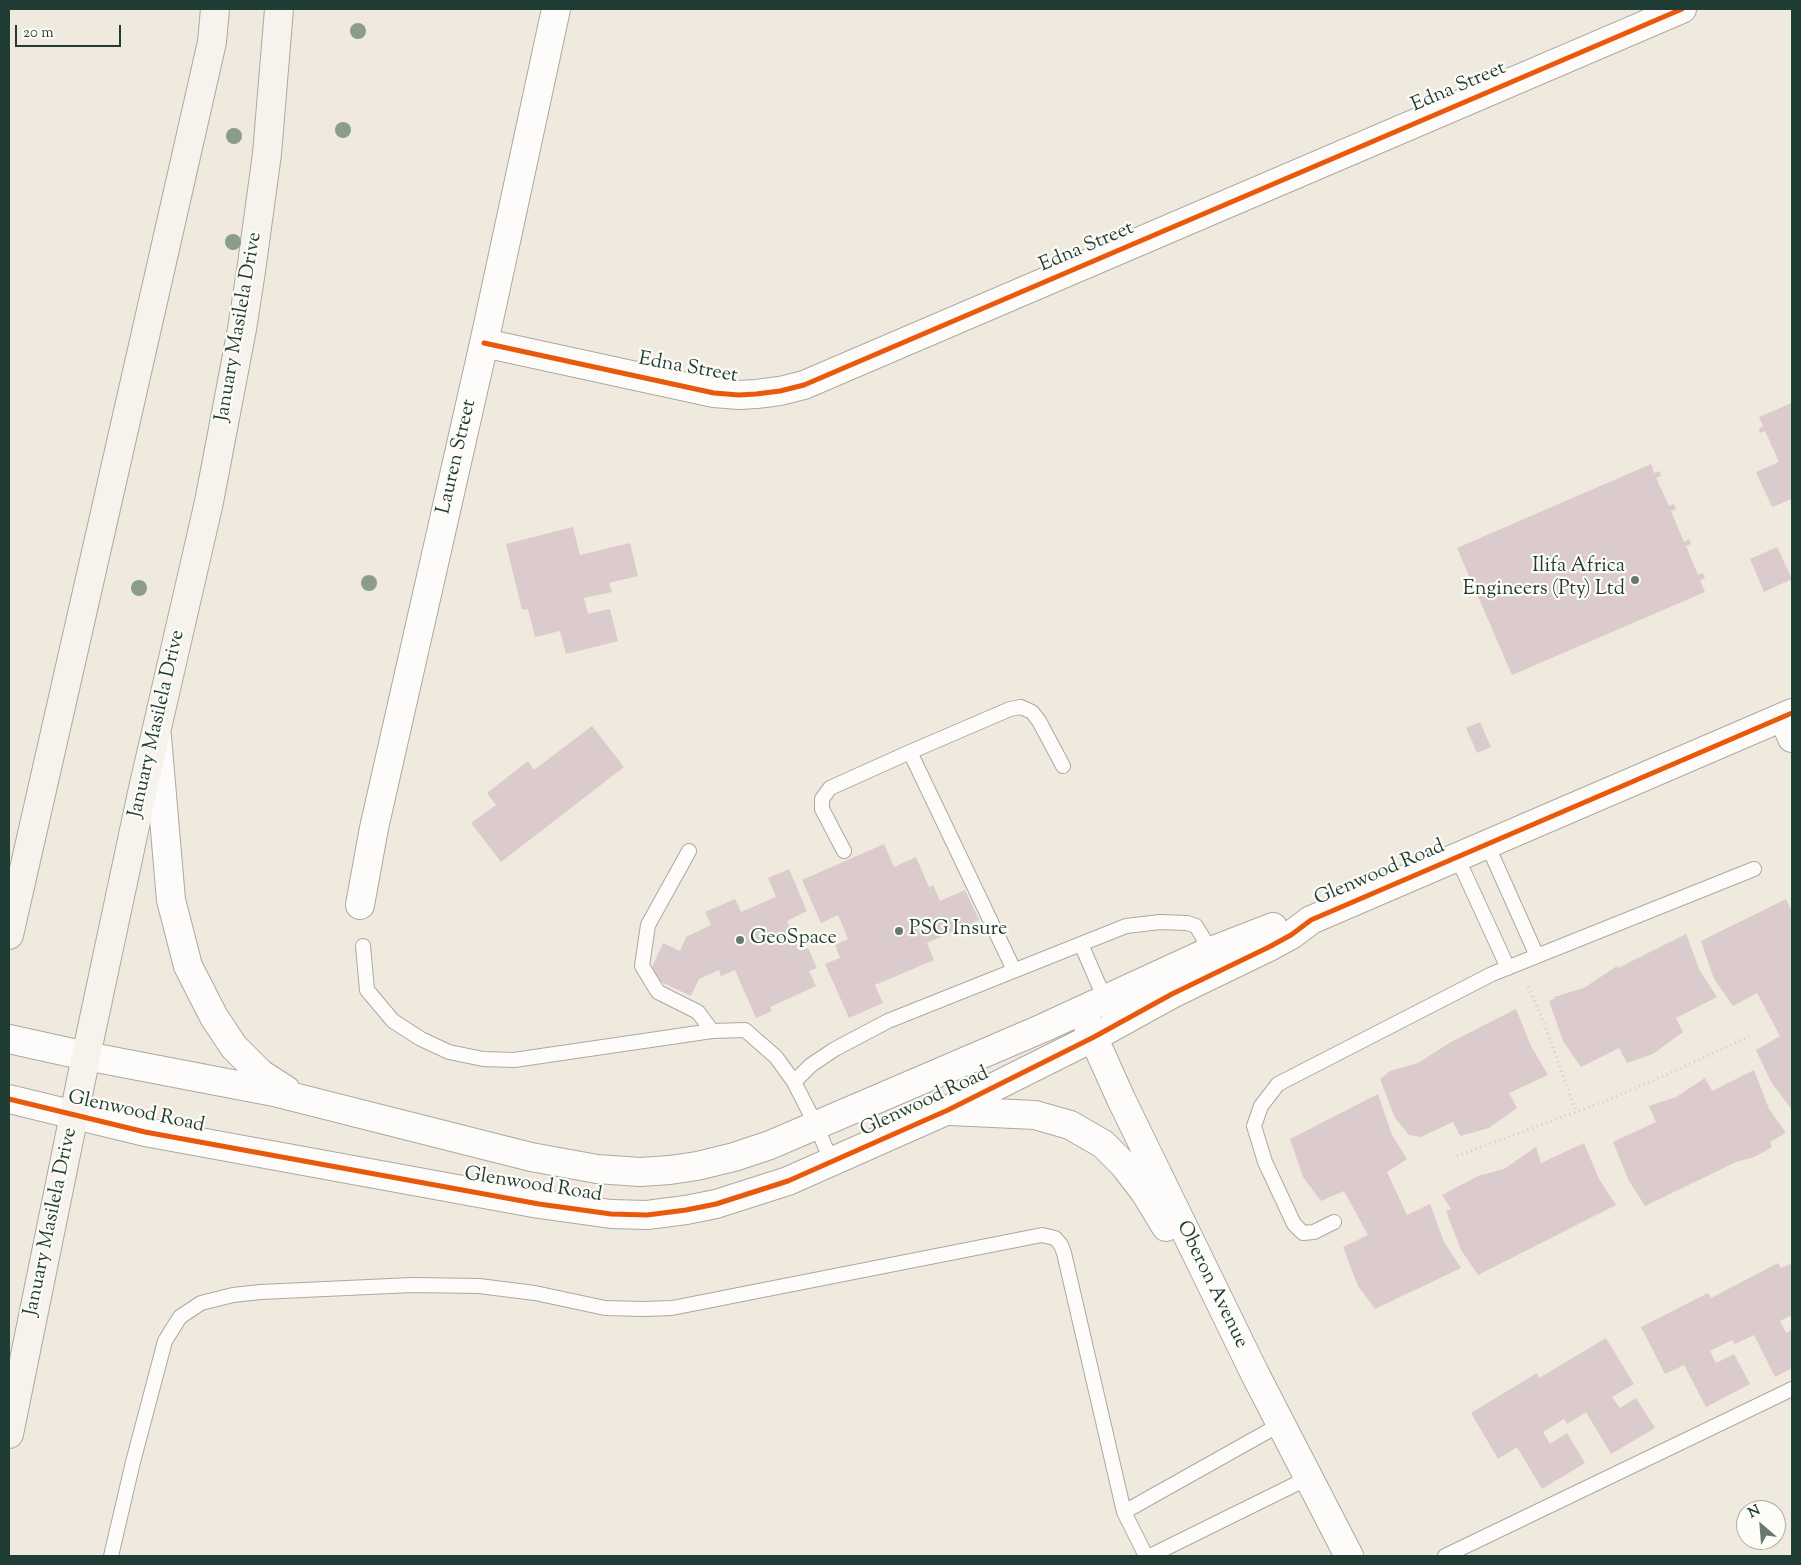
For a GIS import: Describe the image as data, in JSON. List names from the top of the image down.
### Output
{
  "streets": {
    "main road": ["January Masilela Drive"],
    "street": [
      "Edna Street",
      "Lauren Street",
      "Glenwood Road",
      "Oberon Avenue"
    ]
  },
  "crossings": [
    ["Edna Street", "Lauren Street"],
    ["January Masilela Drive", "Glenwood Road"],
    ["Glenwood Road", "Oberon Avenue"]
  ],
  "places": ["Ilifa Africa Engineers (Pty) Ltd", "PSG Insure", "GeoSpace"],
  "scale_bar": "20 m",
  "north": "top left"
}
